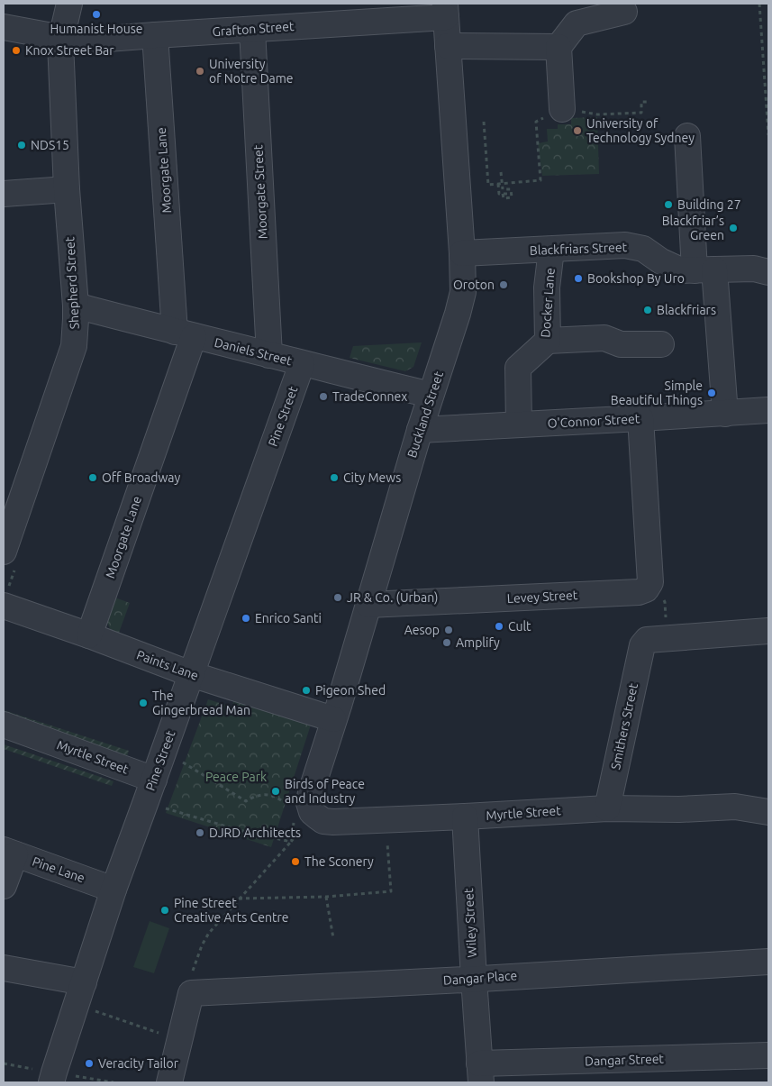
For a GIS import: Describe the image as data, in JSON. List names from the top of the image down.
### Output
{
  "streets": {
    "street": [
      "Grafton Street",
      "Moorgate Lane",
      "Moorgate Street",
      "Blackfriars Street",
      "Shepherd Street",
      "Docker Lane",
      "Daniels Street",
      "Buckland Street",
      "Pine Street",
      "O'Connor Street",
      "Levey Street",
      "Paints Lane",
      "Smithers Street",
      "Myrtle Street",
      "Pine Lane",
      "Wiley Street",
      "Dangar Place",
      "Dangar Street"
    ]
  },
  "crossings": [
    ["Grafton Street", "Moorgate Lane"],
    ["Grafton Street", "Moorgate Street"],
    ["Grafton Street", "Shepherd Street"],
    ["Grafton Street", "Buckland Street"],
    ["Moorgate Lane", "Daniels Street"],
    ["Moorgate Lane", "Paints Lane"],
    ["Moorgate Street", "Daniels Street"],
    ["Blackfriars Street", "Docker Lane"],
    ["Blackfriars Street", "Buckland Street"],
    ["Shepherd Street", "Daniels Street"],
    ["Docker Lane", "O'Connor Street"],
    ["Daniels Street", "Buckland Street"],
    ["Daniels Street", "Pine Street"],
    ["Buckland Street", "O'Connor Street"],
    ["Buckland Street", "Levey Street"],
    ["Buckland Street", "Paints Lane"],
    ["Buckland Street", "Myrtle Street"],
    ["Pine Street", "Paints Lane"],
    ["Pine Street", "Myrtle Street"],
    ["Pine Street", "Pine Lane"],
    ["Smithers Street", "Myrtle Street"],
    ["Myrtle Street", "Wiley Street"],
    ["Wiley Street", "Dangar Place"],
    ["Wiley Street", "Dangar Street"]
  ],
  "parks": ["Peace Park"],
  "places": [
    "Humanist House",
    "Knox Street Bar",
    "University of Notre Dame",
    "University of Technology Sydney",
    "NDS15",
    "Building 27",
    "Blackfriar’s Green",
    "Bookshop By Uro",
    "Oroton",
    "Blackfriars",
    "Simple Beautiful Things",
    "TradeConnex",
    "Off Broadway",
    "City Mews",
    "JR & Co. (Urban)",
    "Enrico Santi",
    "Cult",
    "Aesop",
    "Amplify",
    "Pigeon Shed",
    "The Gingerbread Man",
    "Birds of Peace and Industry",
    "DJRD Architects",
    "The Sconery",
    "Pine Street Creative Arts Centre",
    "Veracity Tailor"
  ]
}
